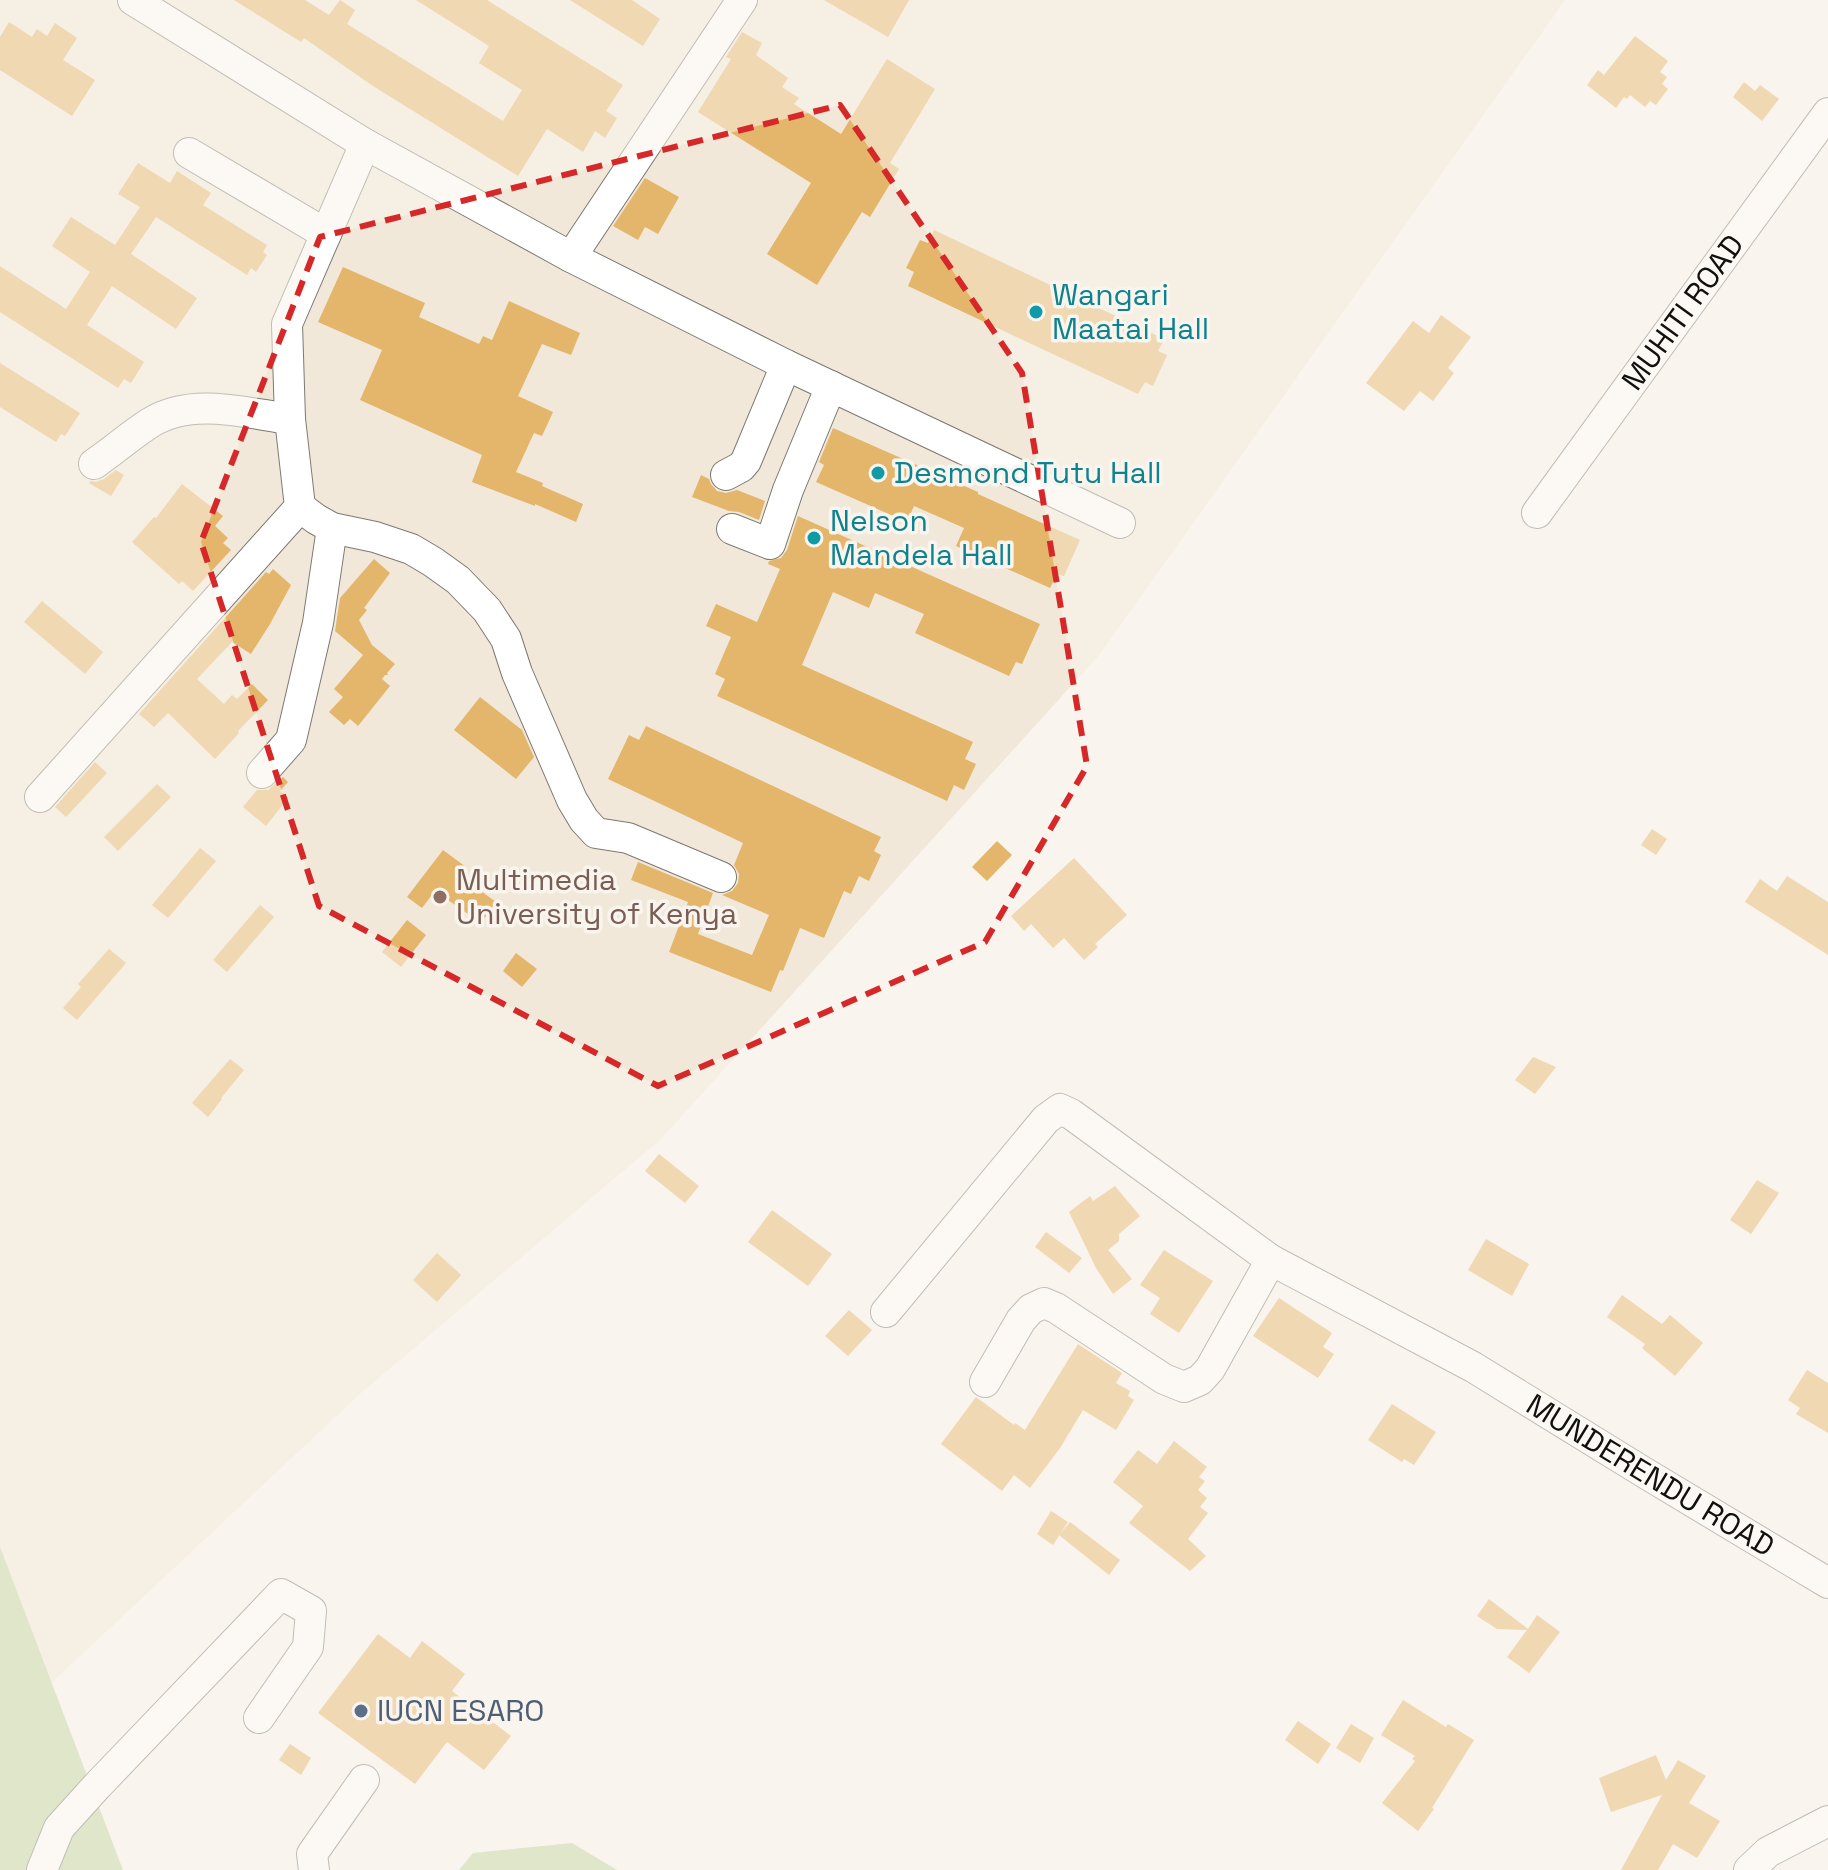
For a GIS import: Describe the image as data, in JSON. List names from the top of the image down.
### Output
{
  "streets": {
    "street": ["MUHITI ROAD", "MUNDERENDU ROAD"]
  },
  "places": [
    "Wangari Maatai Hall",
    "Desmond Tutu Hall",
    "Nelson Mandela Hall",
    "Multimedia University of Kenya",
    "IUCN ESARO"
  ]
}
